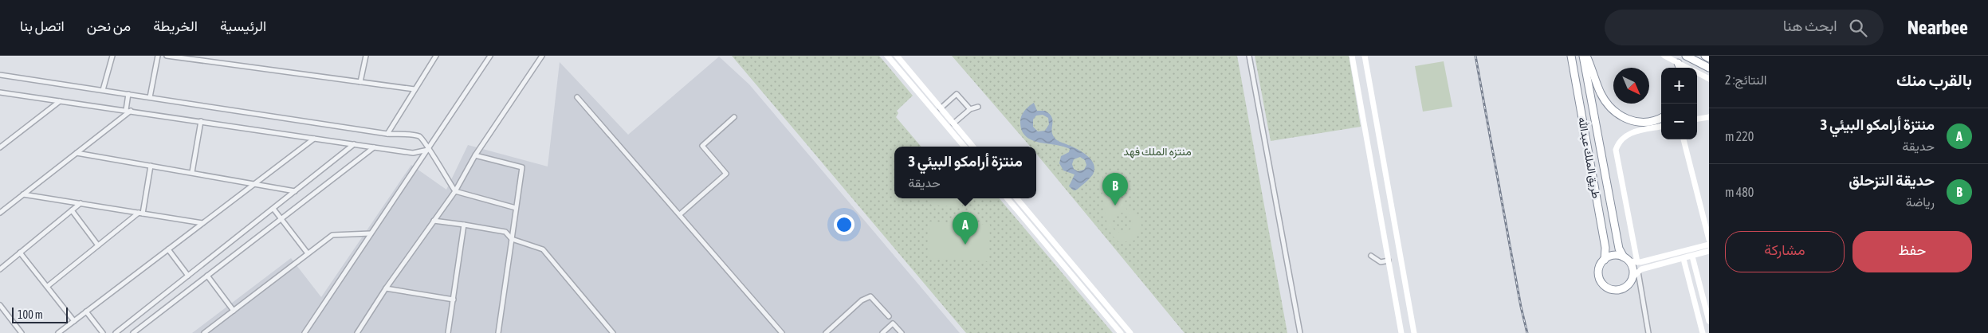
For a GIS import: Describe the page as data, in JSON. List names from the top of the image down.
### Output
{
  "streets": {
    "highway": ["طريق الملك عبدالله"]
  },
  "parks": ["منتزه الملك فهد"],
  "scale_bar": "100 m",
  "north": "bottom right",
  "page": {
    "header": "Nearbee",
    "search": "ابحث هنا",
    "nav": [
      "الرئيسية",
      "الخريطة",
      "من نحن",
      "اتصل بنا"
    ],
    "heading": ["بالقرب منك", "النتائج: 2"],
    "map_buttons": ["+", "−"],
    "list": [
      {
        "mark": "A",
        "name": "منتزة أرامكو البيئي 3",
        "note": "حديقة",
        "value": "220 m"
      },
      {
        "mark": "B",
        "name": "حديقة التزحلق",
        "note": "رياضة",
        "value": "480 m"
      }
    ],
    "popup": ["منتزة أرامكو البيئي 3", "حديقة"],
    "pins": ["B", "A"],
    "buttons": ["حفظ", "مشاركة"],
    "scale": "100 m"
  }
}
